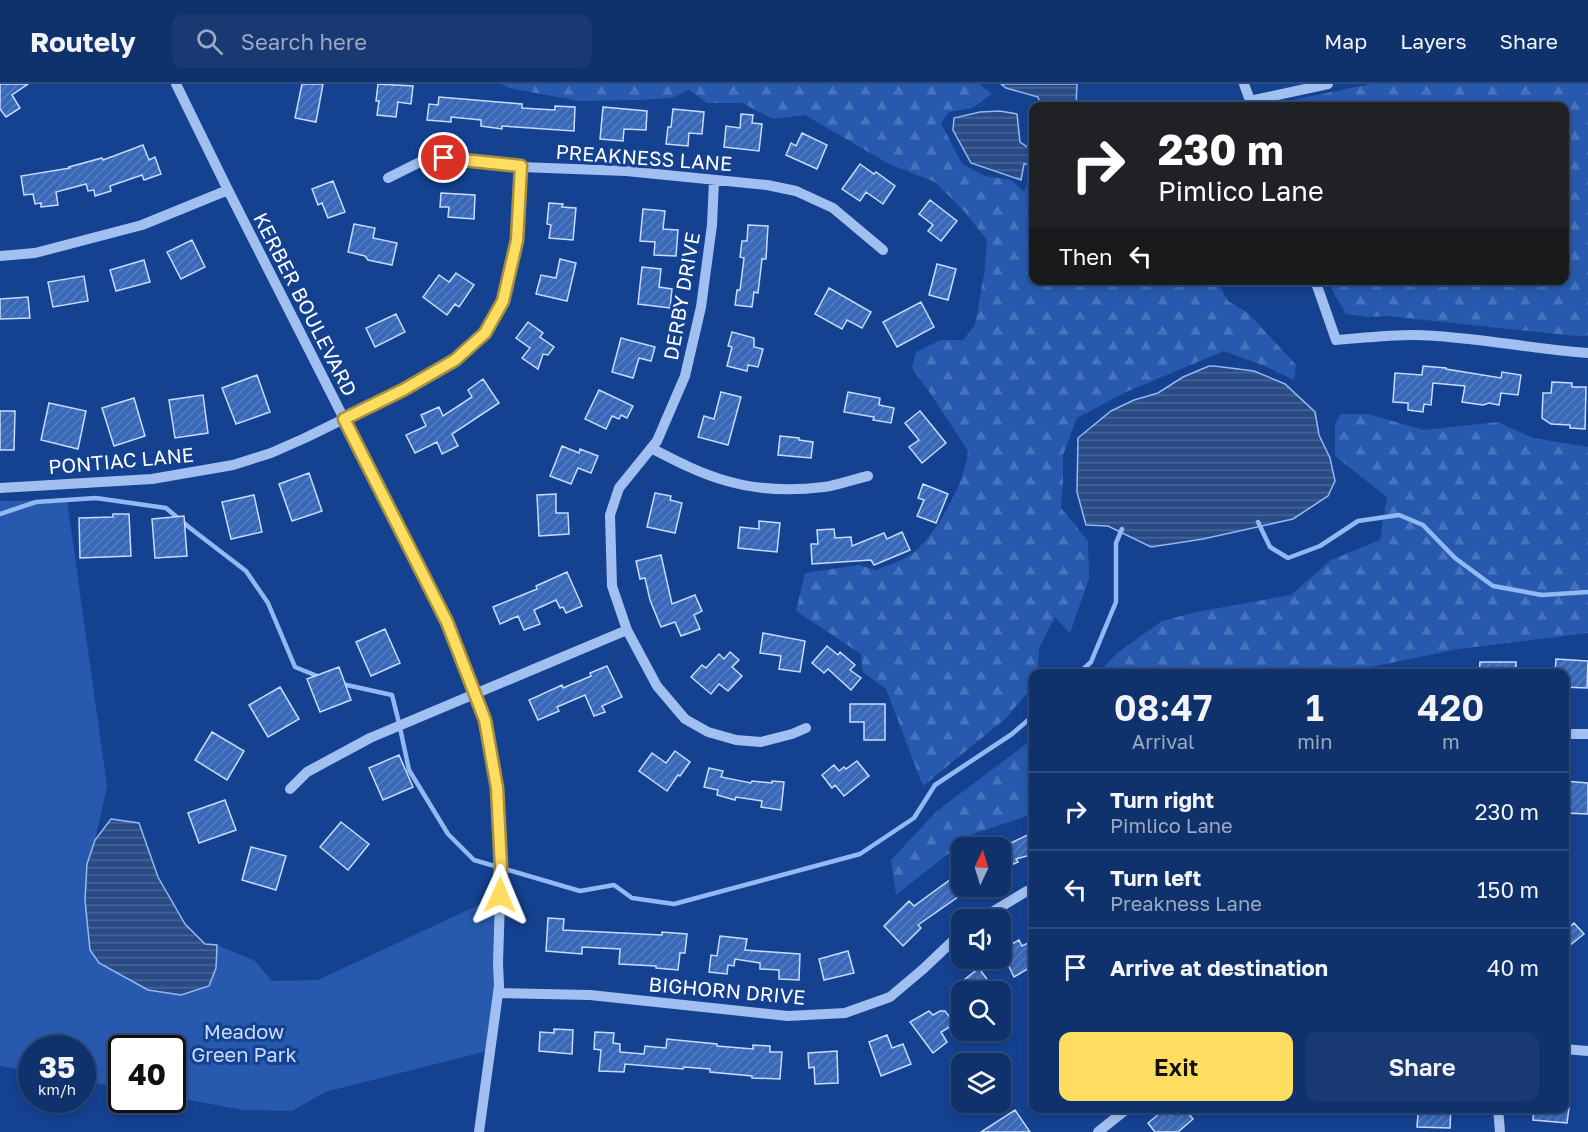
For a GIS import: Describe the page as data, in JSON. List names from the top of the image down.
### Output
{
  "streets": {
    "street": [
      "PREAKNESS LANE",
      "DERBY DRIVE",
      "KERBER BOULEVARD",
      "PONTIAC LANE",
      "BIGHORN DRIVE"
    ]
  },
  "crossings": [
    ["PREAKNESS LANE", "DERBY DRIVE"],
    ["PREAKNESS LANE", "PONTIAC LANE"],
    ["KERBER BOULEVARD", "PONTIAC LANE"],
    ["KERBER BOULEVARD", "BIGHORN DRIVE"]
  ],
  "parks": ["Meadow Green Park"],
  "north": "top",
  "page": {
    "header": "Routely",
    "search": "Search here",
    "nav": ["Map", "Layers", "Share"],
    "turn": ["230 m", "Pimlico Lane"],
    "then": "Then",
    "eta": [
      "08:47",
      "Arrival",
      "1",
      "min",
      "420",
      "m"
    ],
    "list": [
      {
        "name": "Turn right",
        "note": "Pimlico Lane",
        "value": "230 m"
      },
      {
        "name": "Turn left",
        "note": "Preakness Lane",
        "value": "150 m"
      },
      {
        "name": "Arrive at destination",
        "value": "40 m"
      }
    ],
    "buttons": ["Exit", "Share"],
    "speed": "35 km/h",
    "limit": "40"
  }
}
